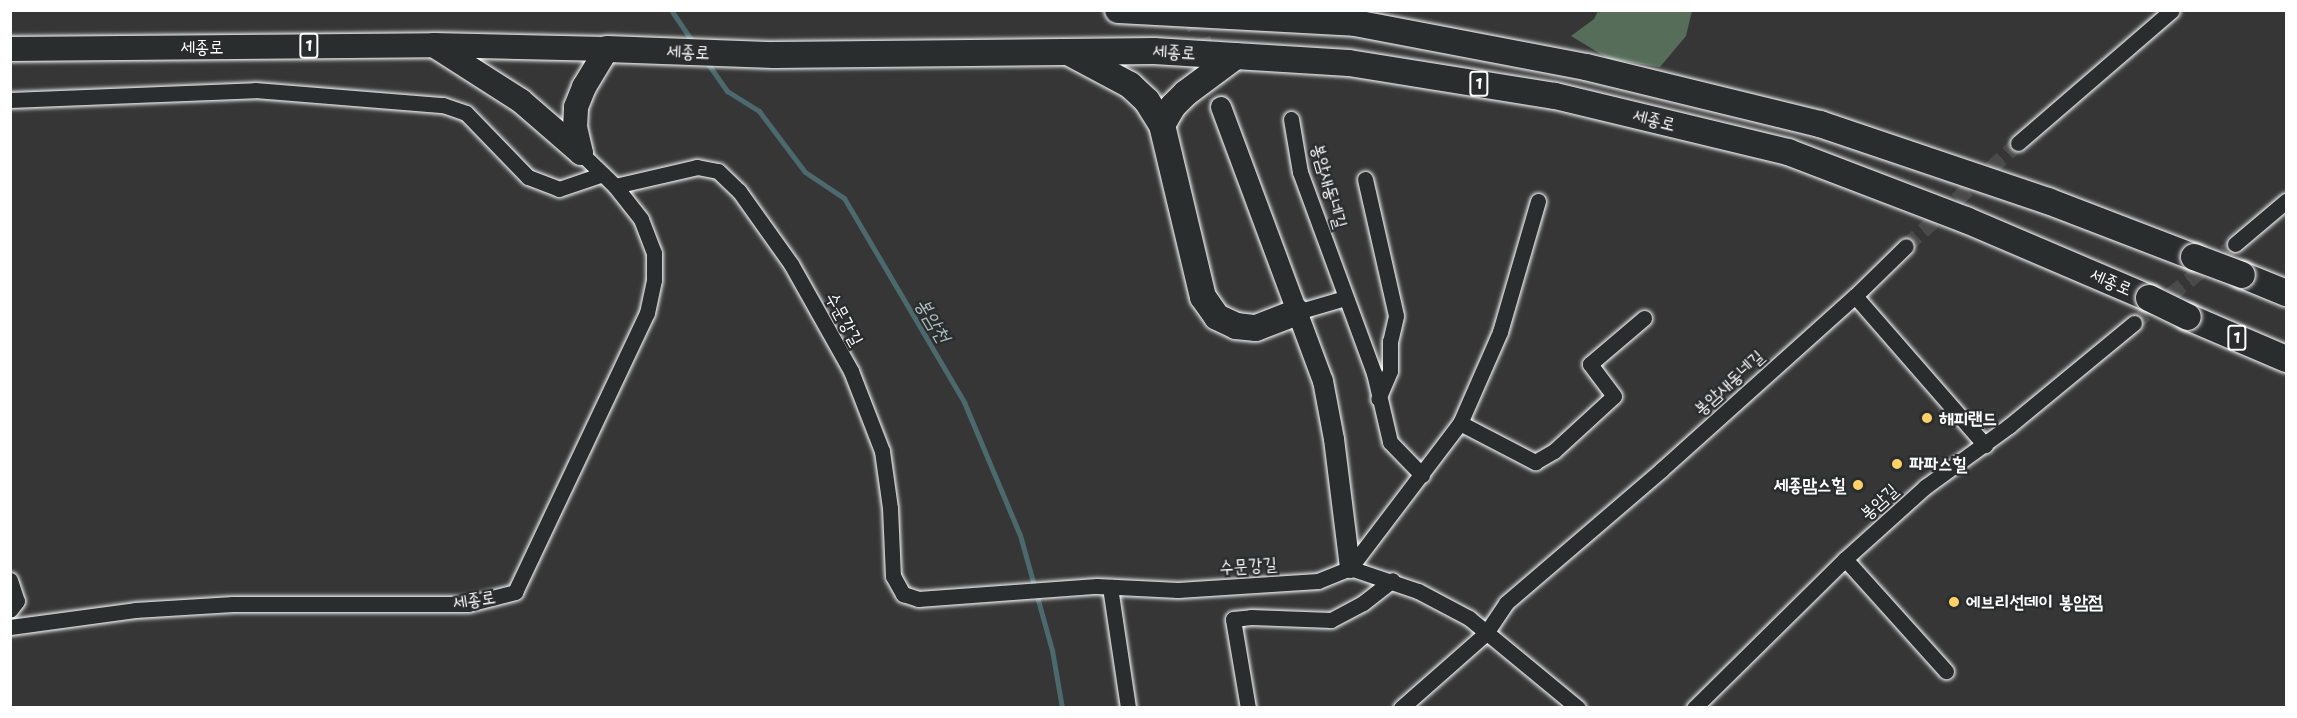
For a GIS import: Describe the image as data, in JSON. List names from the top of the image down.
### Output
{
  "streets": {
    "highway": ["1", "세종로"],
    "street": ["봉암새동네길", "수문강길", "봉암길"]
  },
  "crossings": [
    ["세종로", "수문강길"]
  ],
  "water": ["봉암천"],
  "places": [
    "해피랜드",
    "파파스힐",
    "세종맘스힐",
    "에브리선데이 봉암점"
  ]
}
